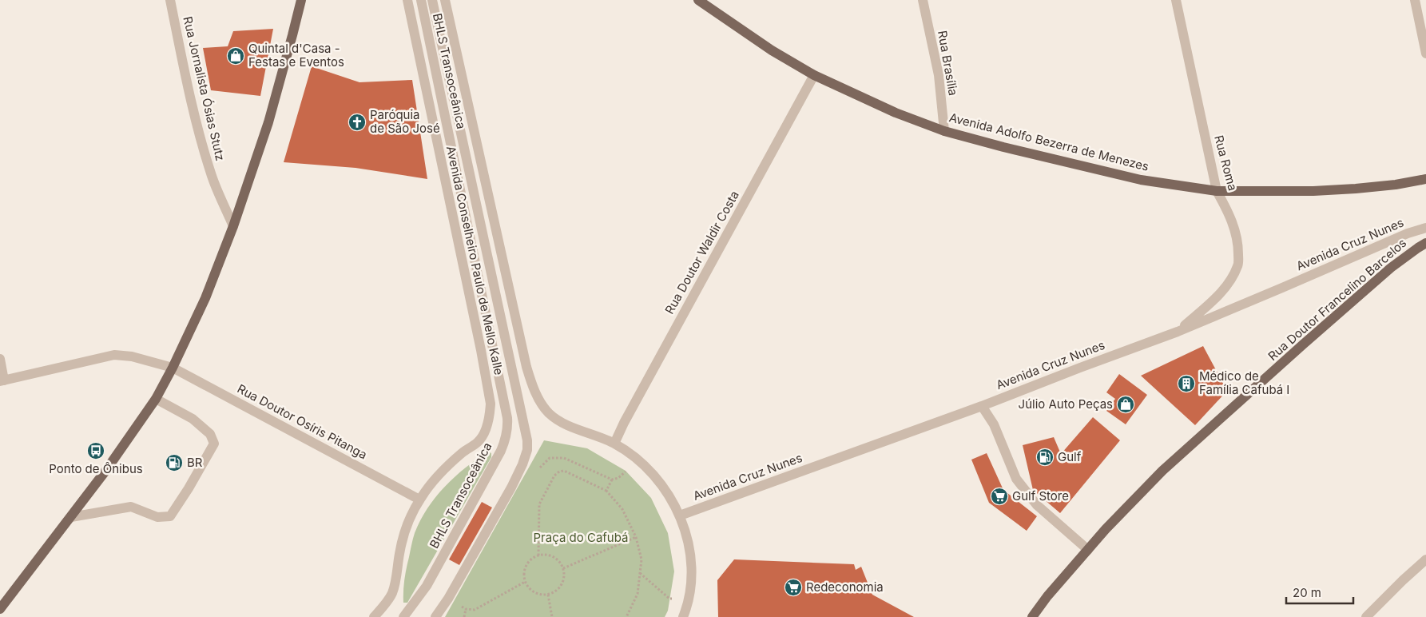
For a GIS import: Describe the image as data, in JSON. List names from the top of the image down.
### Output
{
  "streets": {
    "main road": ["Avenida Adolfo Bezerra de Menezes", "Rua Doutor Francelino Barcelos"],
    "street": [
      "Rua Brasília",
      "BHLS Transoceânica",
      "Rua Jornalista Ósias Stutz",
      "Rua Roma",
      "Avenida Cruz Nunes",
      "Rua Doutor Waldir Costa",
      "Avenida Conselheiro Paulo de Mello Kalle",
      "Rua Doutor Osíris Pitanga"
    ]
  },
  "crossings": [
    ["Rua Brasília", "Avenida Adolfo Bezerra de Menezes"],
    ["Avenida Adolfo Bezerra de Menezes", "Rua Roma"],
    ["Avenida Adolfo Bezerra de Menezes", "Rua Doutor Waldir Costa"],
    ["Rua Roma", "Avenida Cruz Nunes"],
    ["Avenida Conselheiro Paulo de Mello Kalle", "Rua Doutor Osíris Pitanga"]
  ],
  "parks": ["Praça do Cafubá"],
  "places": {
    "shop": ["Quintal d'Casa - Festas e Eventos", "Júlio Auto Peças"],
    "church": ["Paróquia de São José"],
    "building": ["Médico de Família Cafubá I"],
    "bus stop": ["Ponto de Ônibus"],
    "fuel station": ["Gulf", "BR"],
    "supermarket": ["Gulf Store", "Redeconomia"]
  },
  "scale_bar": "20 m"
}
